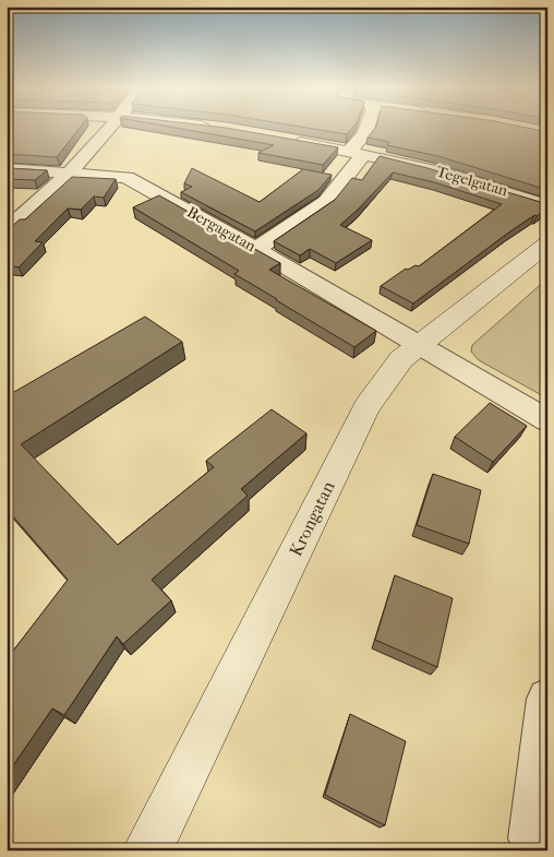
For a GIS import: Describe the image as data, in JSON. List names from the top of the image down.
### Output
{
  "streets": {
    "street": ["Tegelgatan", "Bergagatan", "Krongatan"]
  },
  "crossings": [
    ["Bergagatan", "Krongatan"]
  ]
}
